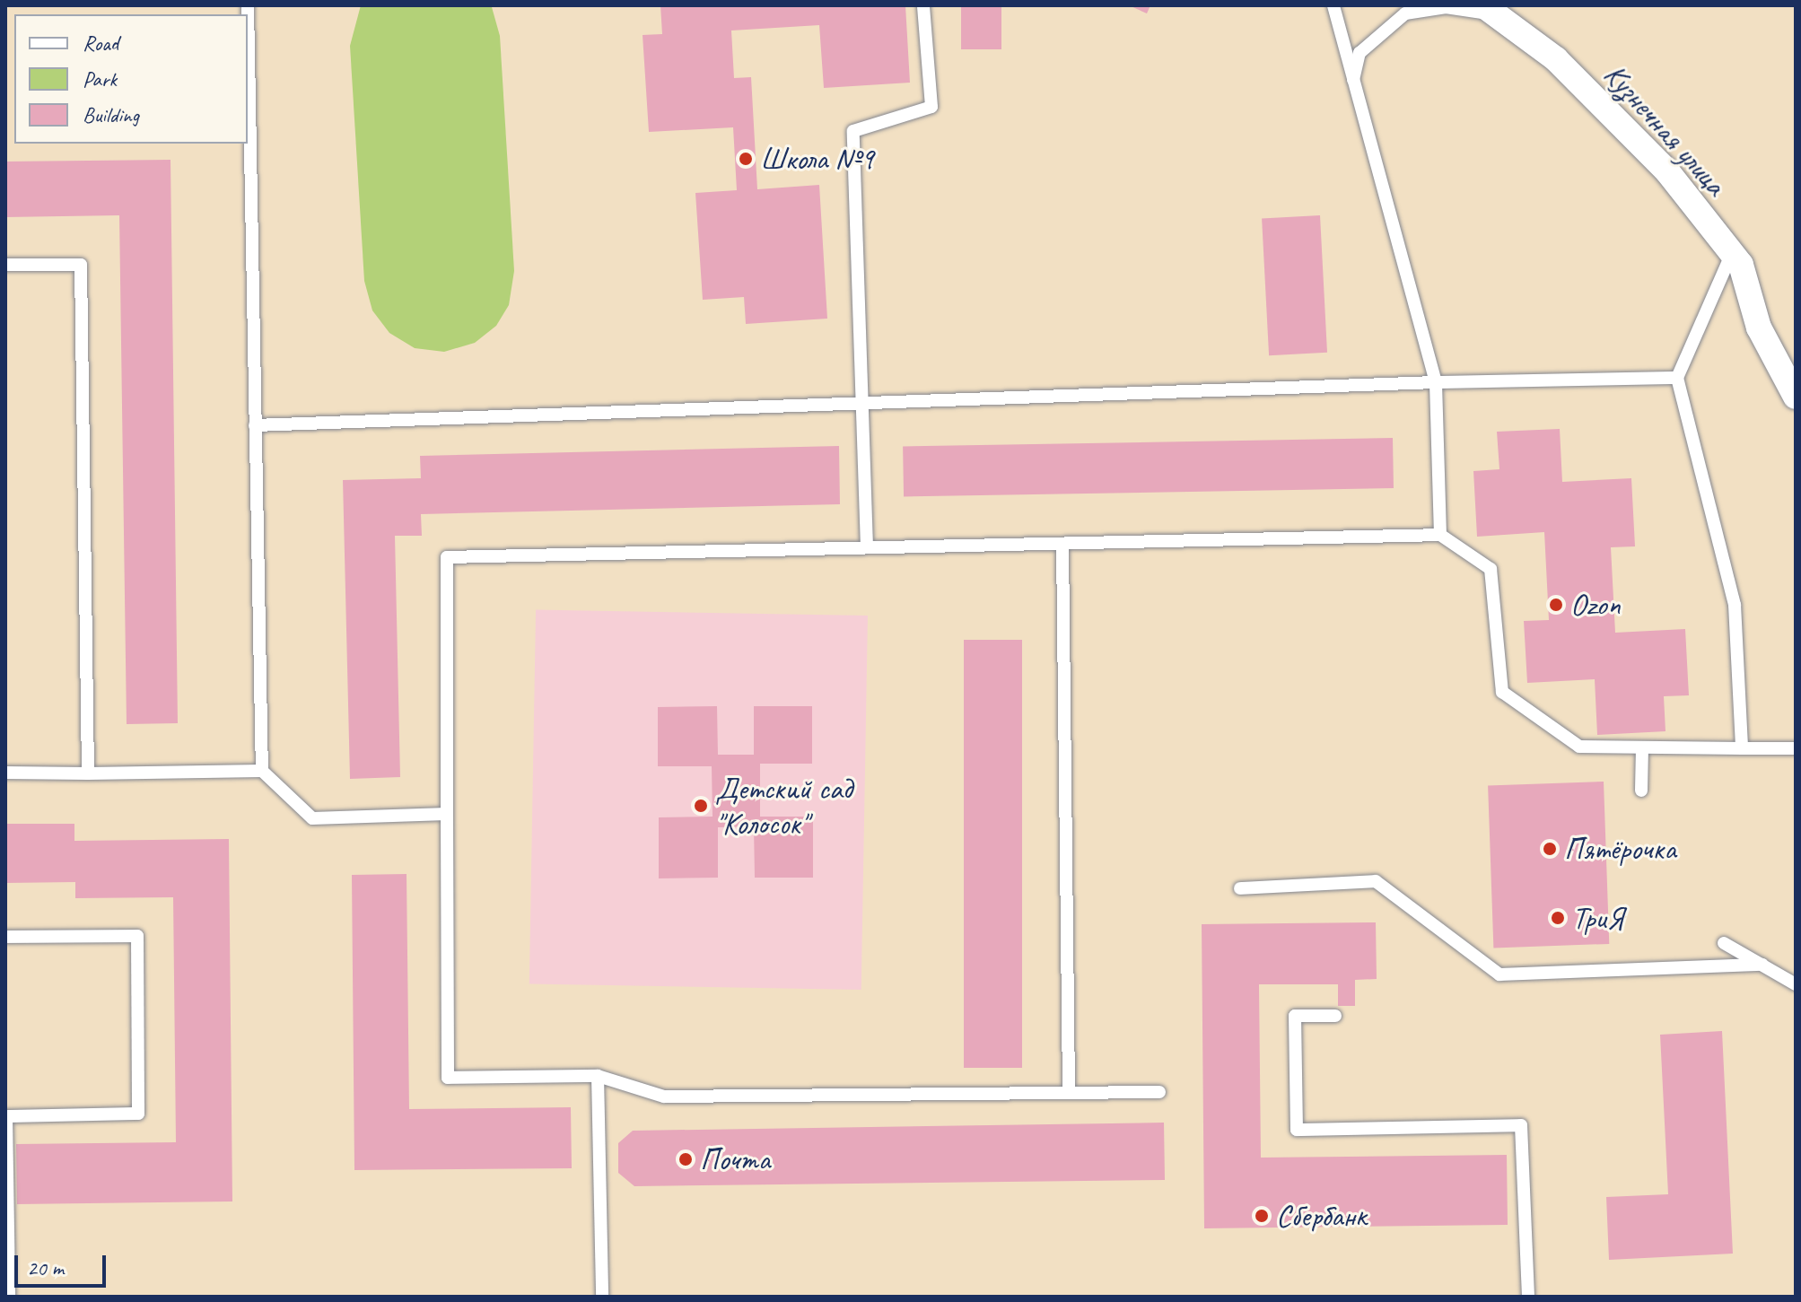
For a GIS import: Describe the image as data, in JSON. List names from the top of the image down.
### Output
{
  "streets": {
    "street": ["Кузнечная улица"]
  },
  "places": [
    "Школа №9",
    "Ozon",
    "Детский сад \"Колосок\"",
    "Пятёрочка",
    "ТриЯ",
    "Почта",
    "Сбербанк"
  ],
  "legend": ["Road", "Park", "Building"],
  "scale_bar": "20 m"
}
